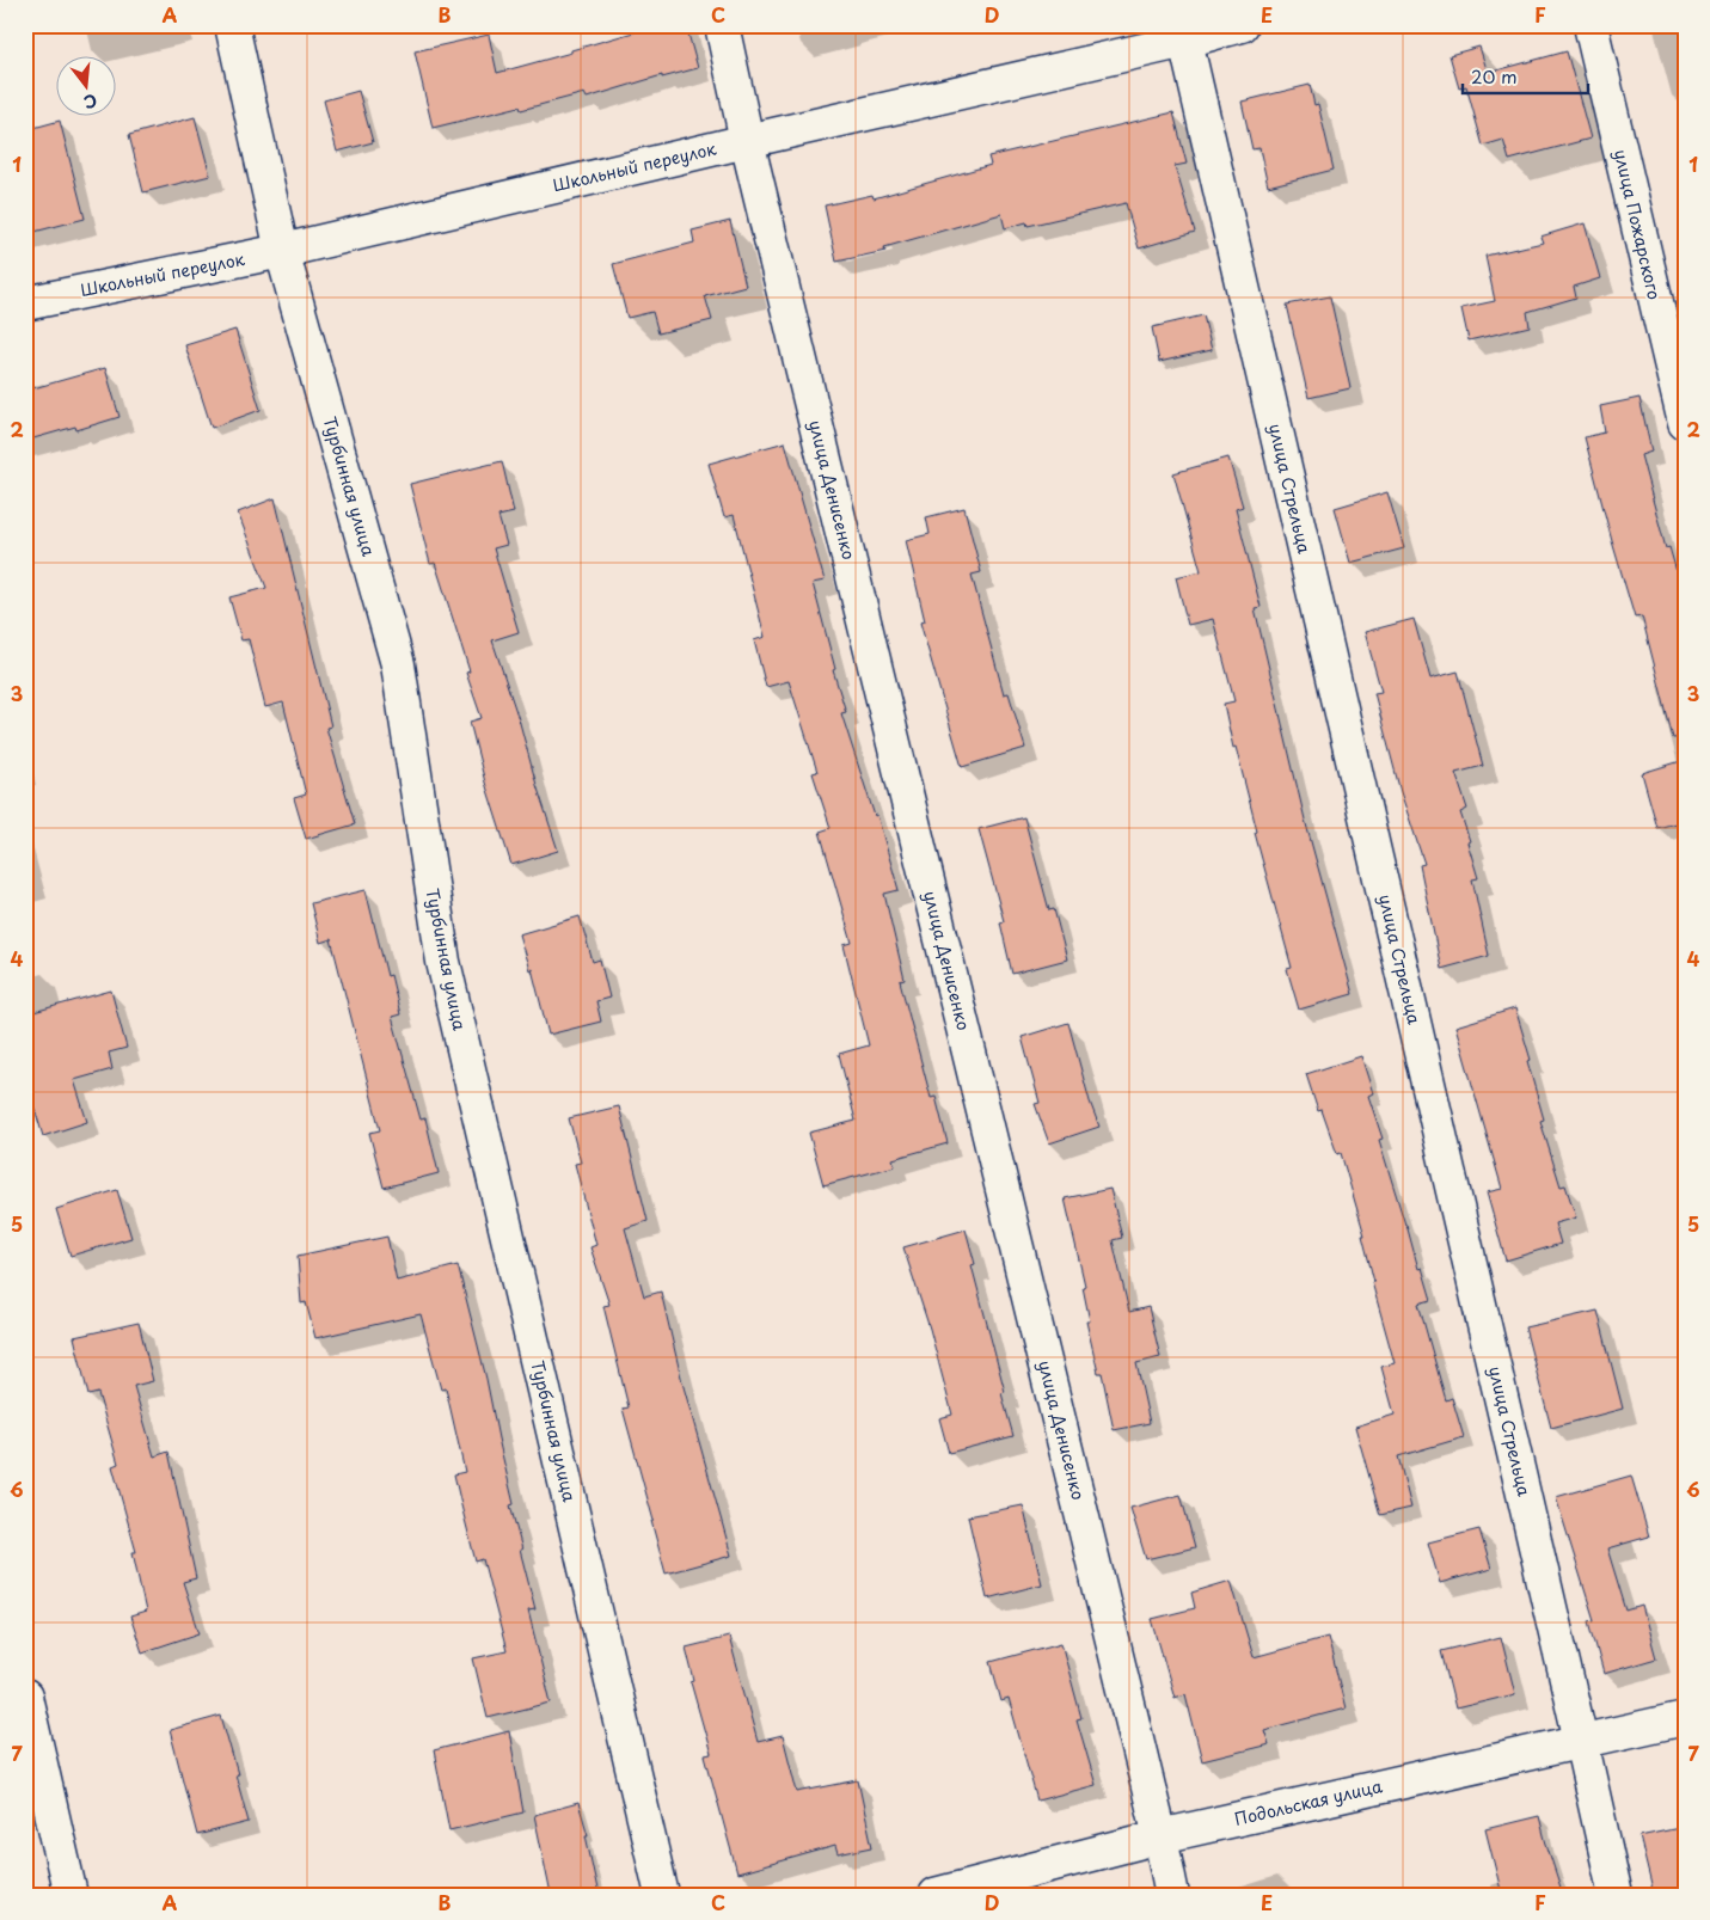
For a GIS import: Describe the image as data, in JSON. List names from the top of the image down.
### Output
{
  "streets": {
    "street": [
      "Школьный переулок",
      "улица Пожарского",
      "Турбинная улица",
      "улица Стрельца",
      "улица Денисенко",
      "Подольская улица"
    ]
  },
  "crossings": [
    ["Школьный переулок", "Турбинная улица"],
    ["Школьный переулок", "улица Стрельца"],
    ["Школьный переулок", "улица Денисенко"],
    ["улица Стрельца", "Подольская улица"],
    ["улица Денисенко", "Подольская улица"]
  ],
  "scale_bar": "20 m",
  "north": "bottom",
  "grid": {
    "columns": [
      "A",
      "B",
      "C",
      "D",
      "E",
      "F"
    ],
    "rows": [
      "1",
      "2",
      "3",
      "4",
      "5",
      "6",
      "7"
    ]
  }
}
